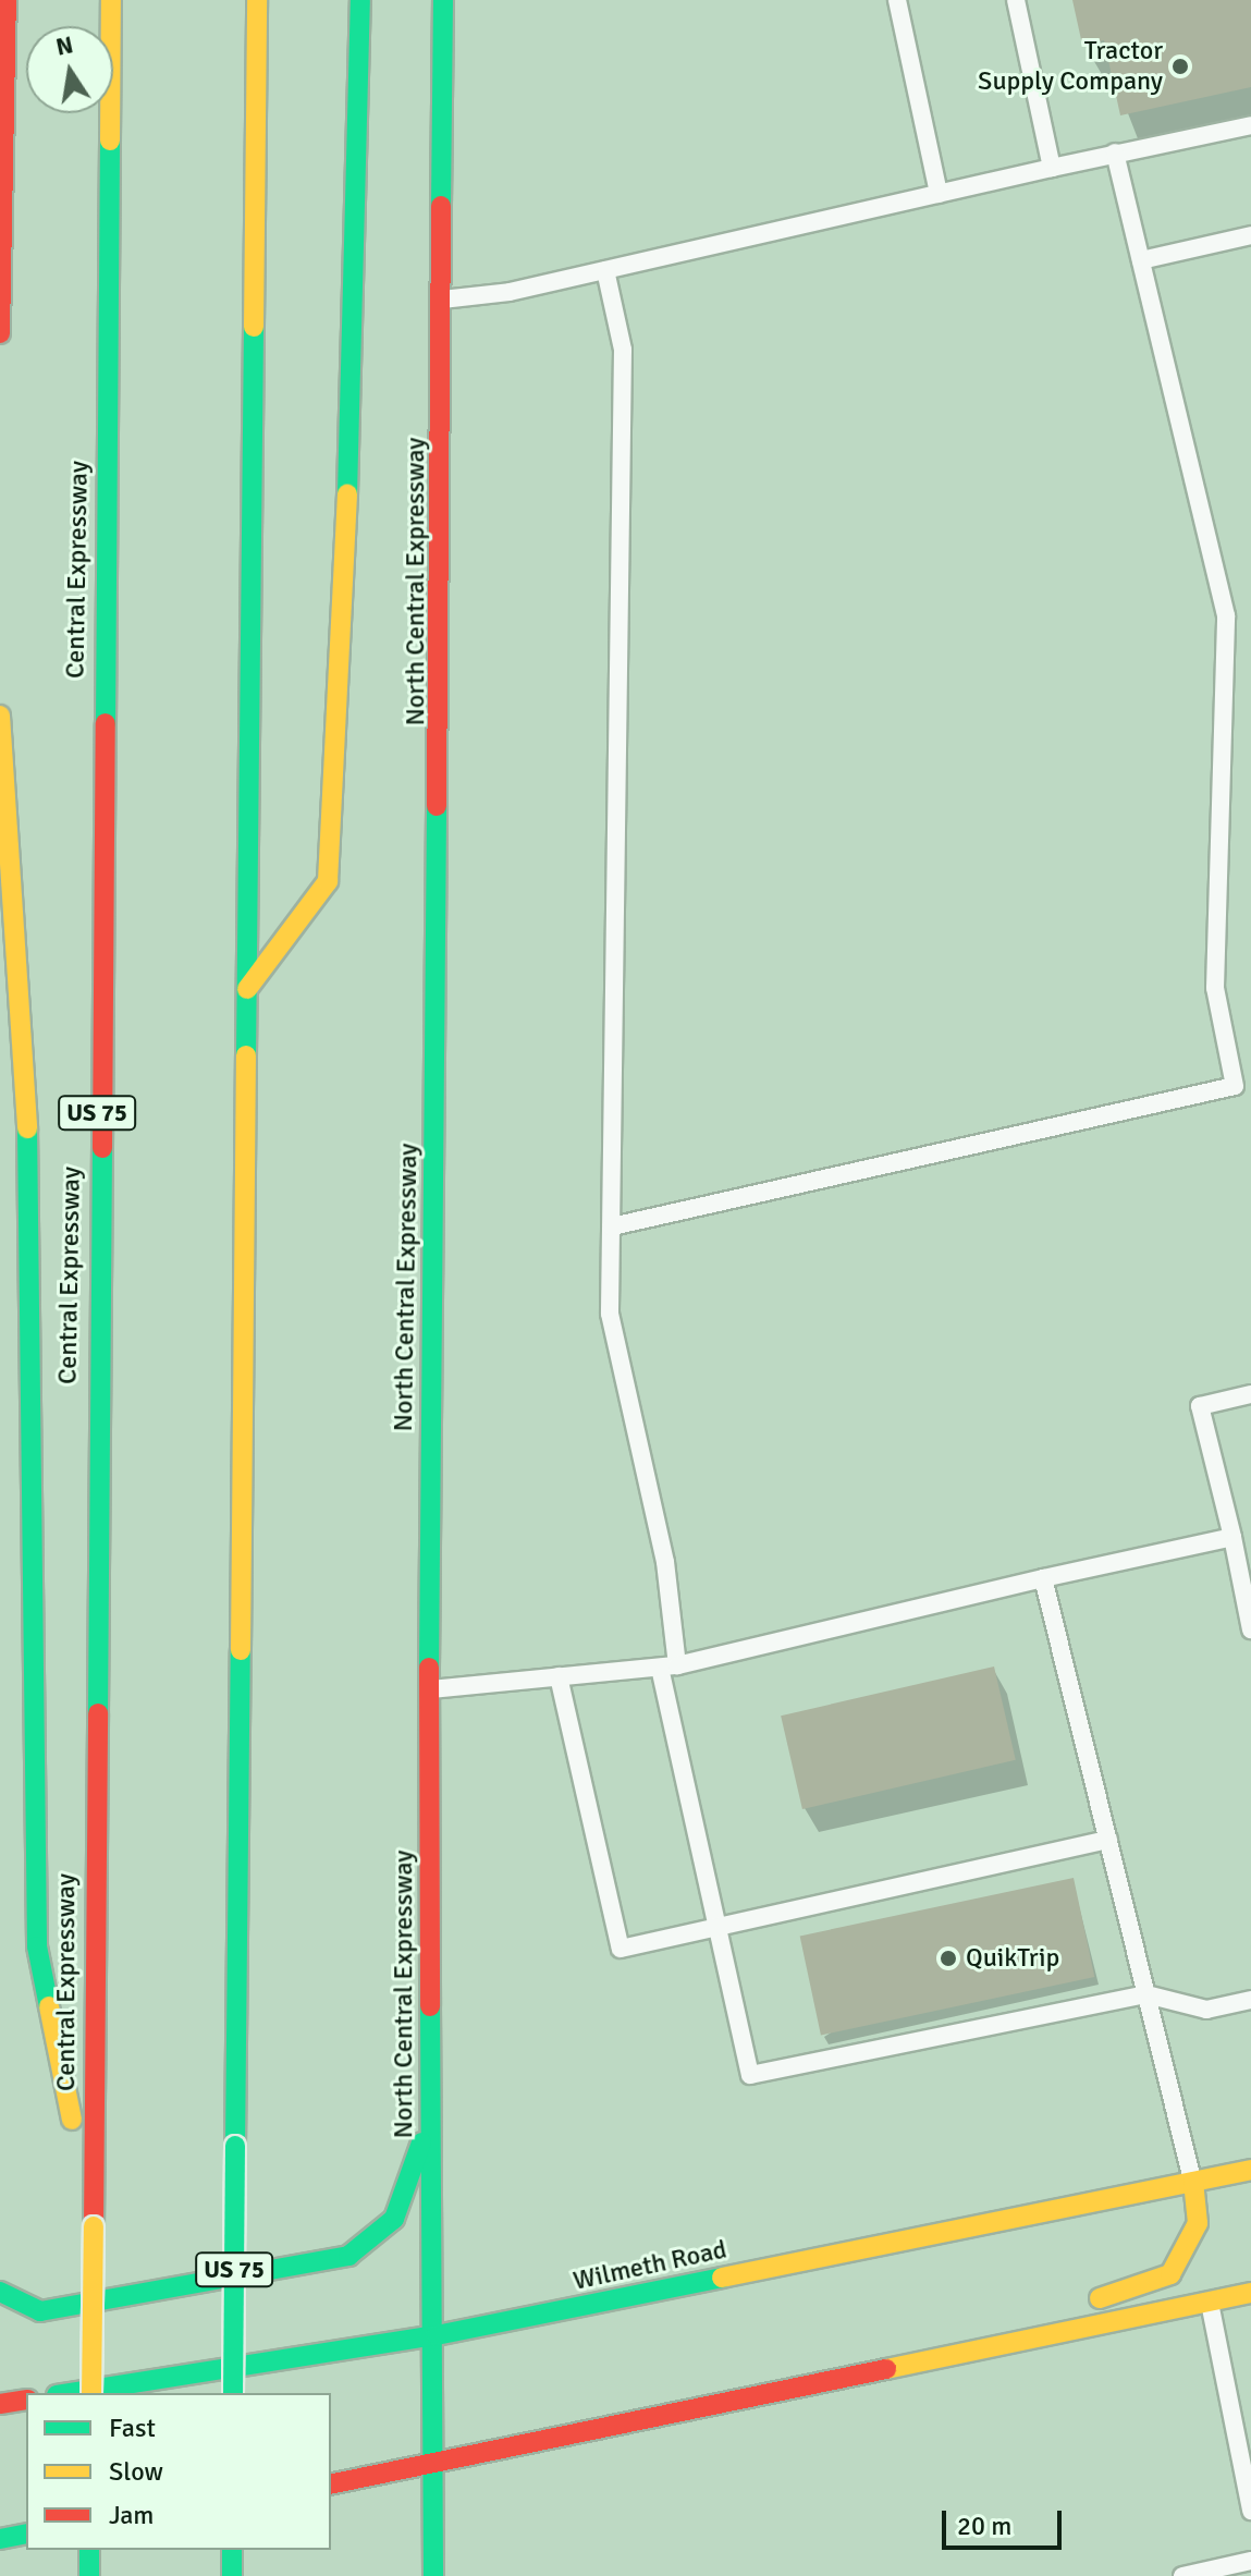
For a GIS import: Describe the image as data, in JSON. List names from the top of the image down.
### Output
{
  "streets": {
    "main road": [
      "Central Expressway",
      "North Central Expressway",
      "US 75",
      "Wilmeth Road"
    ]
  },
  "crossings": [
    ["North Central Expressway", "Wilmeth Road"]
  ],
  "places": ["Tractor Supply Company", "QuikTrip"],
  "legend": ["Fast", "Slow", "Jam"],
  "scale_bar": "20 m",
  "north": "top"
}
